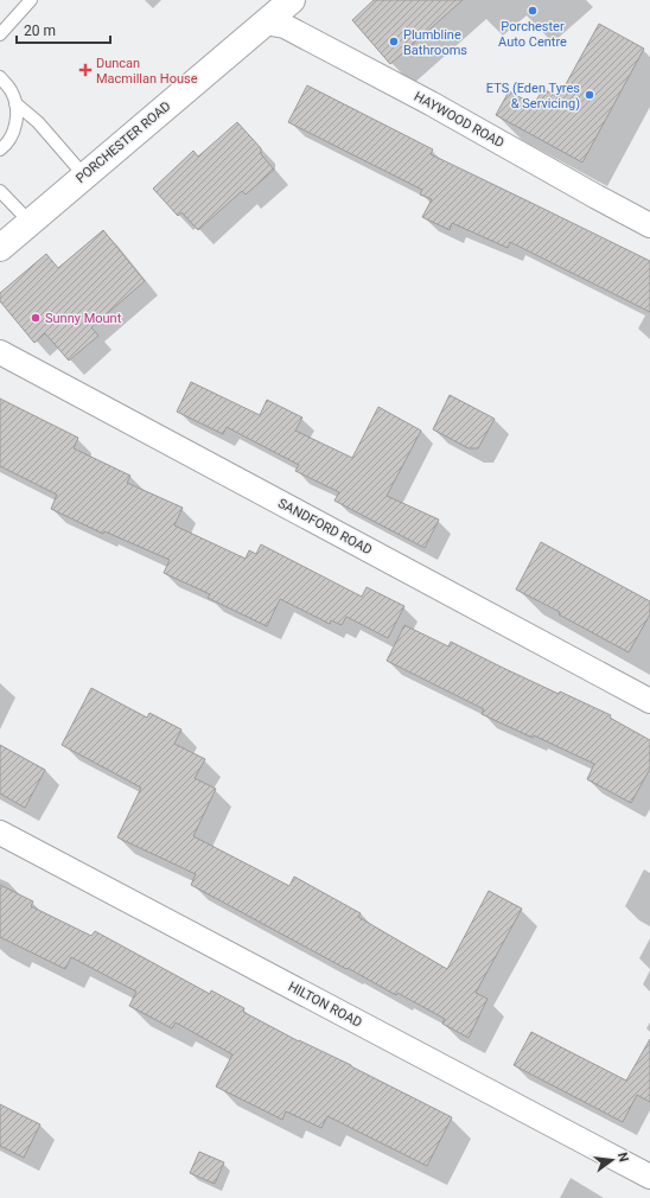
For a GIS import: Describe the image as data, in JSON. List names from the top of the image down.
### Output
{
  "streets": {
    "street": [
      "HAYWOOD ROAD",
      "PORCHESTER ROAD",
      "SANDFORD ROAD",
      "HILTON ROAD"
    ]
  },
  "crossings": [
    ["HAYWOOD ROAD", "PORCHESTER ROAD"]
  ],
  "places": {
    "other": [
      "Porchester Auto Centre",
      "Plumbline Bathrooms",
      "ETS (Eden Tyres & Servicing)",
      "Sunny Mount"
    ],
    "health": ["Duncan Macmillan House"]
  },
  "scale_bar": "20 m",
  "north": "right"
}
